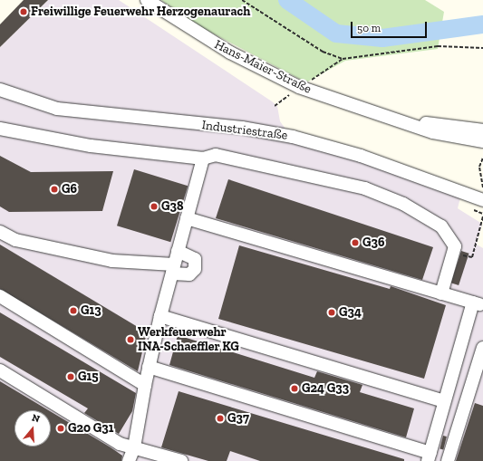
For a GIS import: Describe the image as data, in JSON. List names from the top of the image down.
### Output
{
  "streets": {
    "street": ["Hans-Maier-Straße", "Industriestraße"]
  },
  "places": [
    "Freiwillige Feuerwehr Herzogenaurach",
    "G6",
    "G38",
    "G36",
    "G13",
    "G34",
    "Werkfeuerwehr INA-Schaeffler KG",
    "G15",
    "G24 G33",
    "G37",
    "G20 G31"
  ],
  "scale_bar": "50 m",
  "north": "top"
}
